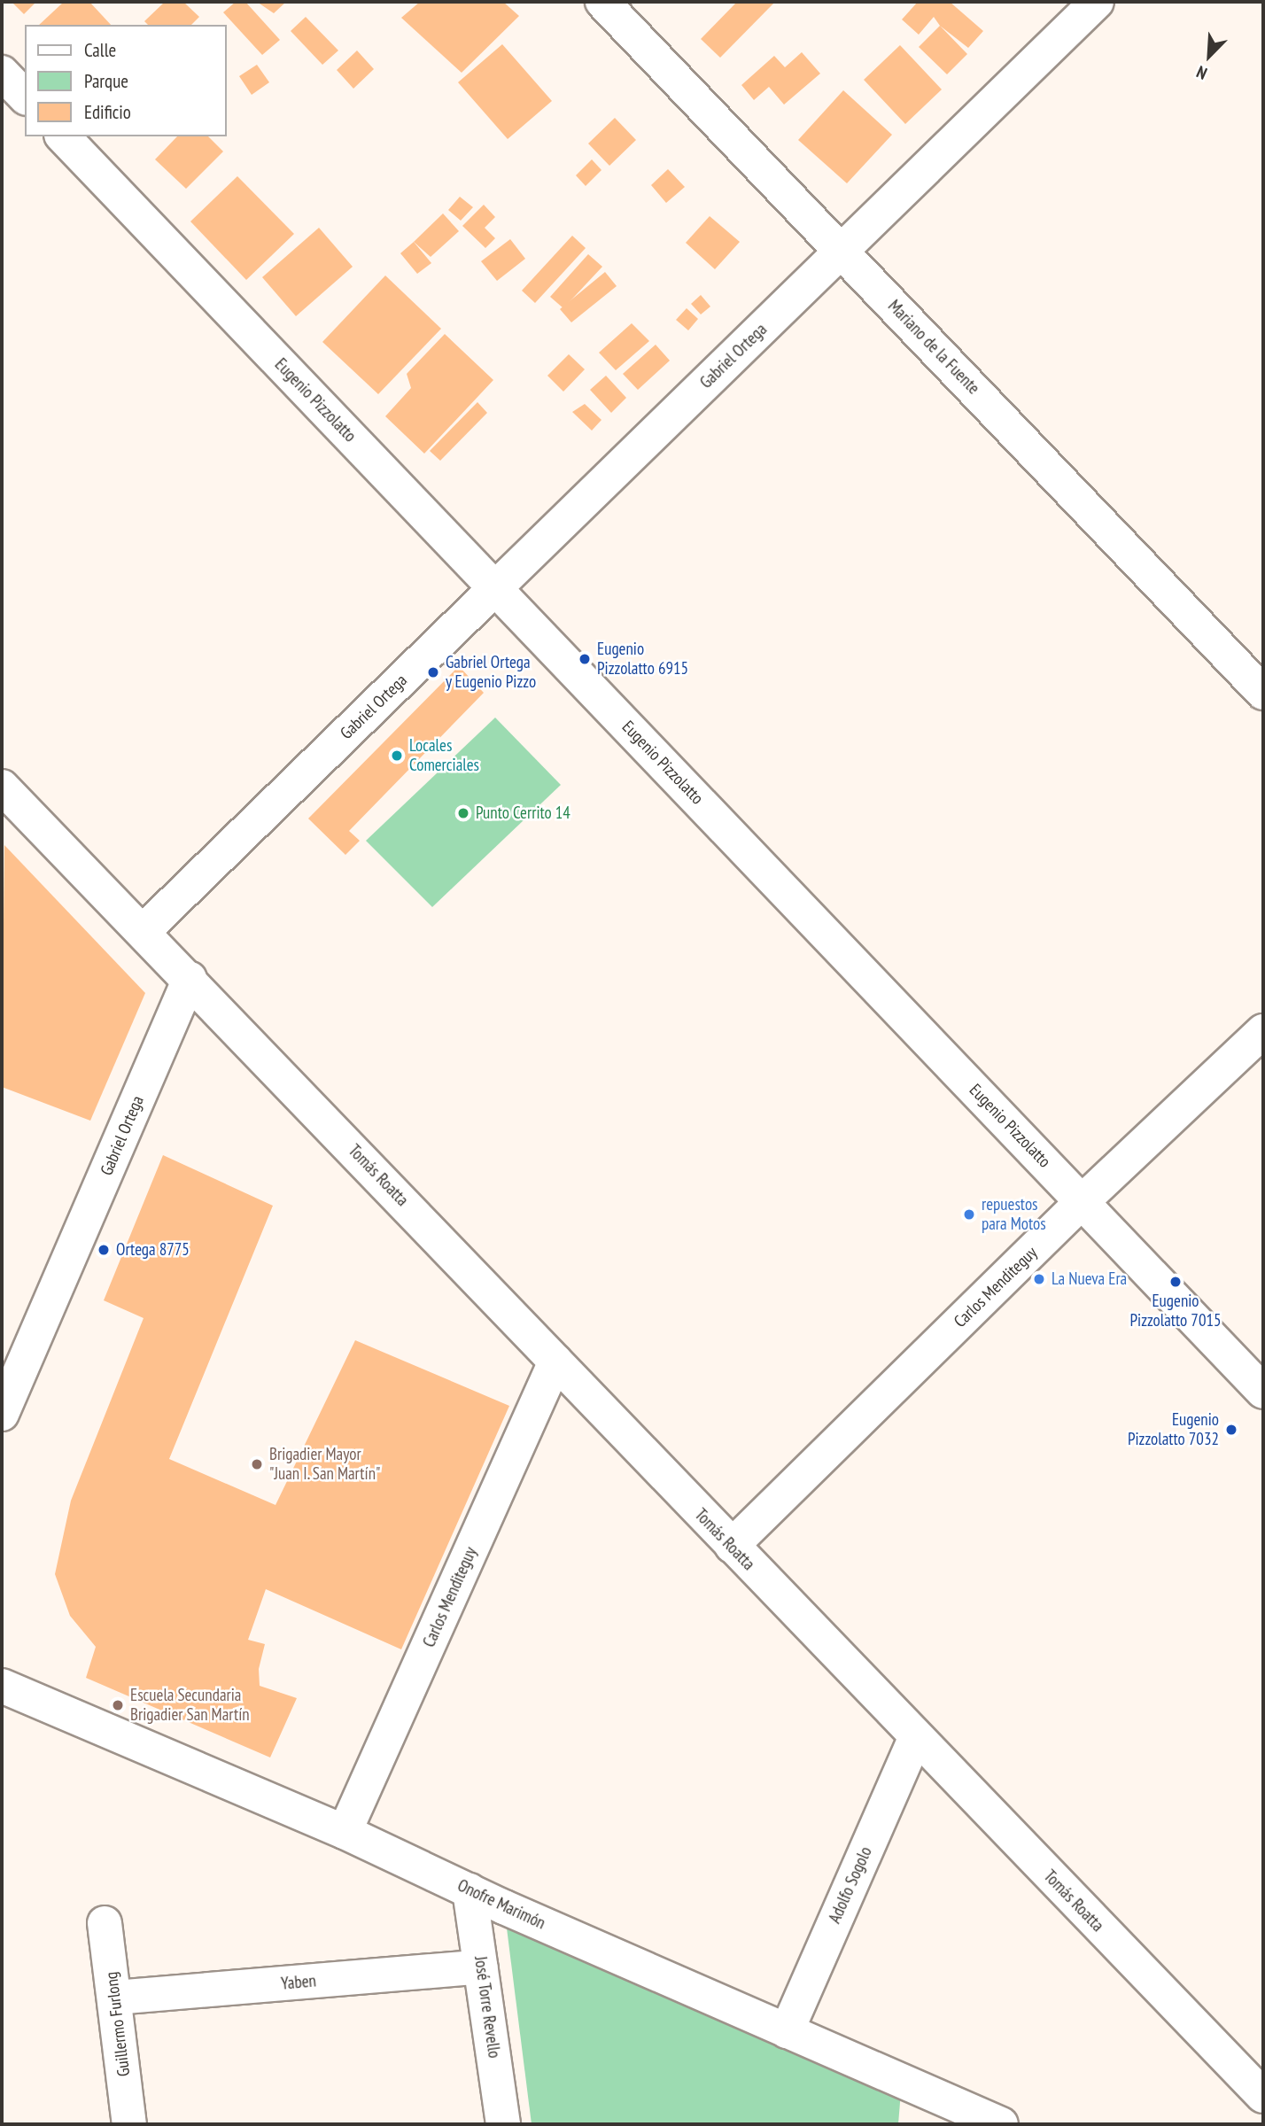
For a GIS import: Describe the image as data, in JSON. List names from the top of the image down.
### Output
{
  "streets": {
    "street": [
      "Mariano de la Fuente",
      "Gabriel Ortega",
      "Eugenio Pizzolatto",
      "Tomás Roatta",
      "Carlos Menditeguy",
      "Adolfo Sogolo",
      "Onofre Marimón",
      "Yaben",
      "José Torre Revello",
      "Guillermo Furlong"
    ]
  },
  "crossings": [
    ["Mariano de la Fuente", "Gabriel Ortega"],
    ["Gabriel Ortega", "Eugenio Pizzolatto"],
    ["Gabriel Ortega", "Tomás Roatta"],
    ["Eugenio Pizzolatto", "Carlos Menditeguy"],
    ["Tomás Roatta", "Carlos Menditeguy"],
    ["Tomás Roatta", "Adolfo Sogolo"],
    ["Carlos Menditeguy", "Onofre Marimón"],
    ["Adolfo Sogolo", "Onofre Marimón"],
    ["Onofre Marimón", "José Torre Revello"],
    ["Yaben", "José Torre Revello"],
    ["Yaben", "Guillermo Furlong"]
  ],
  "places": [
    "Eugenio Pizzolatto 6915",
    "Gabriel Ortega y Eugenio Pizzo",
    "Locales Comerciales",
    "Punto Cerrito 14",
    "repuestos para Motos",
    "Ortega 8775",
    "La Nueva Era",
    "Eugenio Pizzolatto 7015",
    "Eugenio Pizzolatto 7032",
    "Brigadier Mayor \"Juan I. San Martín\"",
    "Escuela Secundaria Brigadier San Martín"
  ],
  "legend": ["Calle", "Parque", "Edificio"],
  "north": "bottom left"
}
